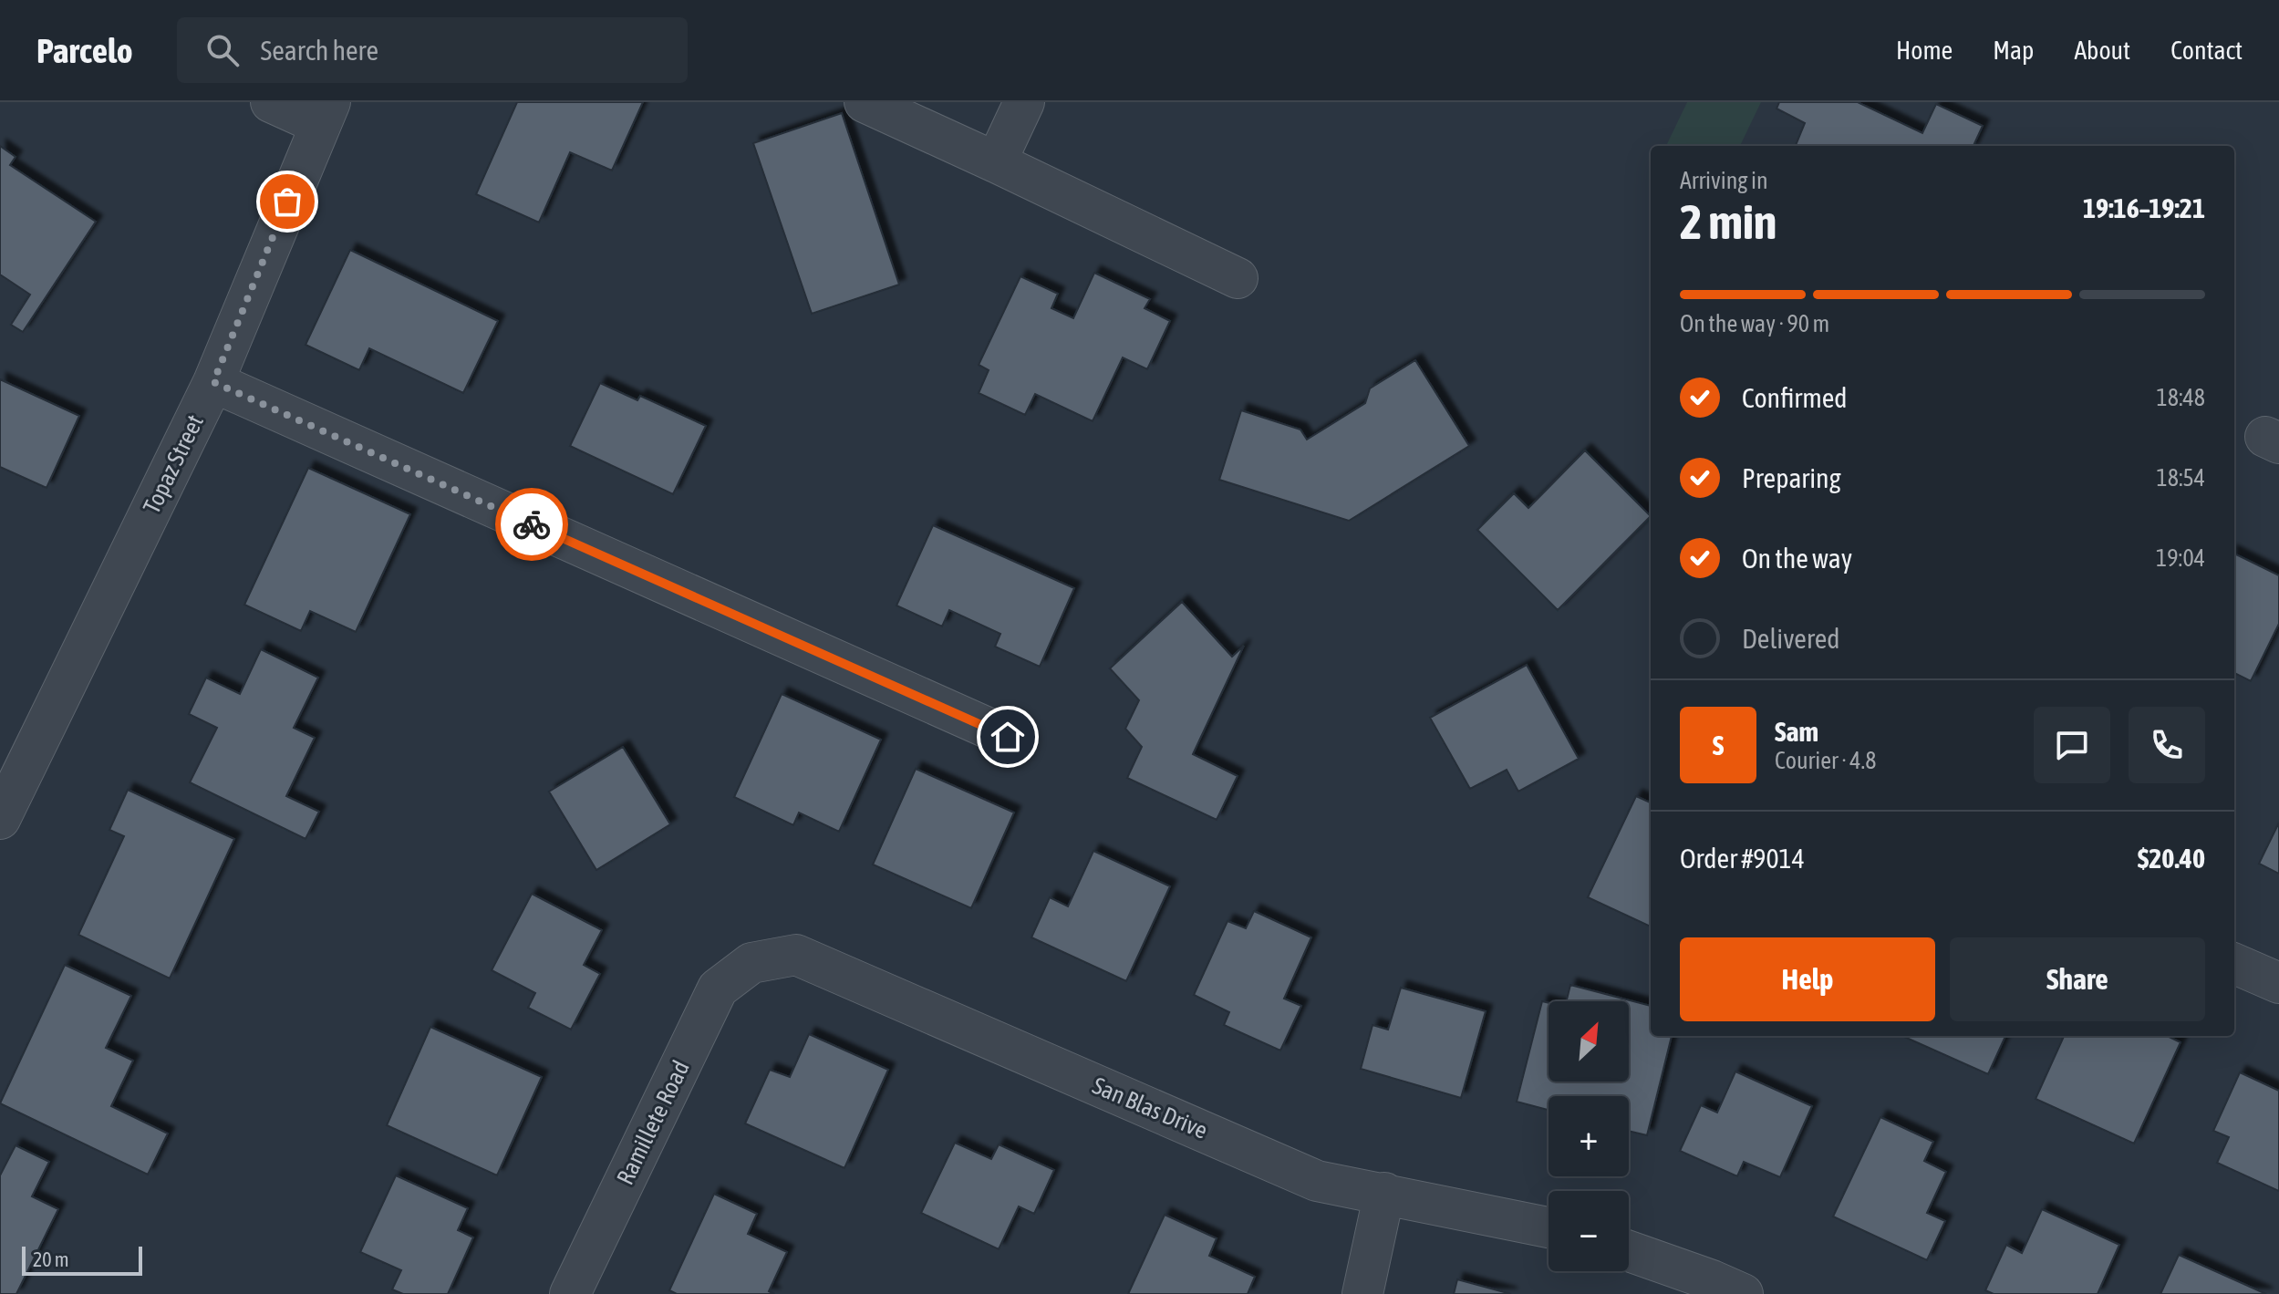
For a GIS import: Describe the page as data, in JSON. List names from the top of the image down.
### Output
{
  "streets": {
    "street": ["Topaz Street", "San Blas Drive", "Ramillete Road"]
  },
  "crossings": [
    ["San Blas Drive", "Ramillete Road"]
  ],
  "scale_bar": "20 m",
  "north": "top right",
  "page": {
    "header": "Parcelo",
    "search": "Search here",
    "nav": [
      "Home",
      "Map",
      "About",
      "Contact"
    ],
    "heading": ["2 min", "Arriving in", "19:16–19:21"],
    "panel": [
      "Sam",
      "Courier · 4.8",
      "Order #9014",
      "$20.40"
    ],
    "bar": "On the way · 90 m",
    "list": [
      ["Confirmed", "18:48"],
      ["Preparing", "18:54"],
      ["On the way", "19:04"],
      "Delivered"
    ],
    "round": "S",
    "buttons": ["Help", "Share"],
    "map_buttons": ["+", "−"],
    "scale": "20 m"
  }
}
